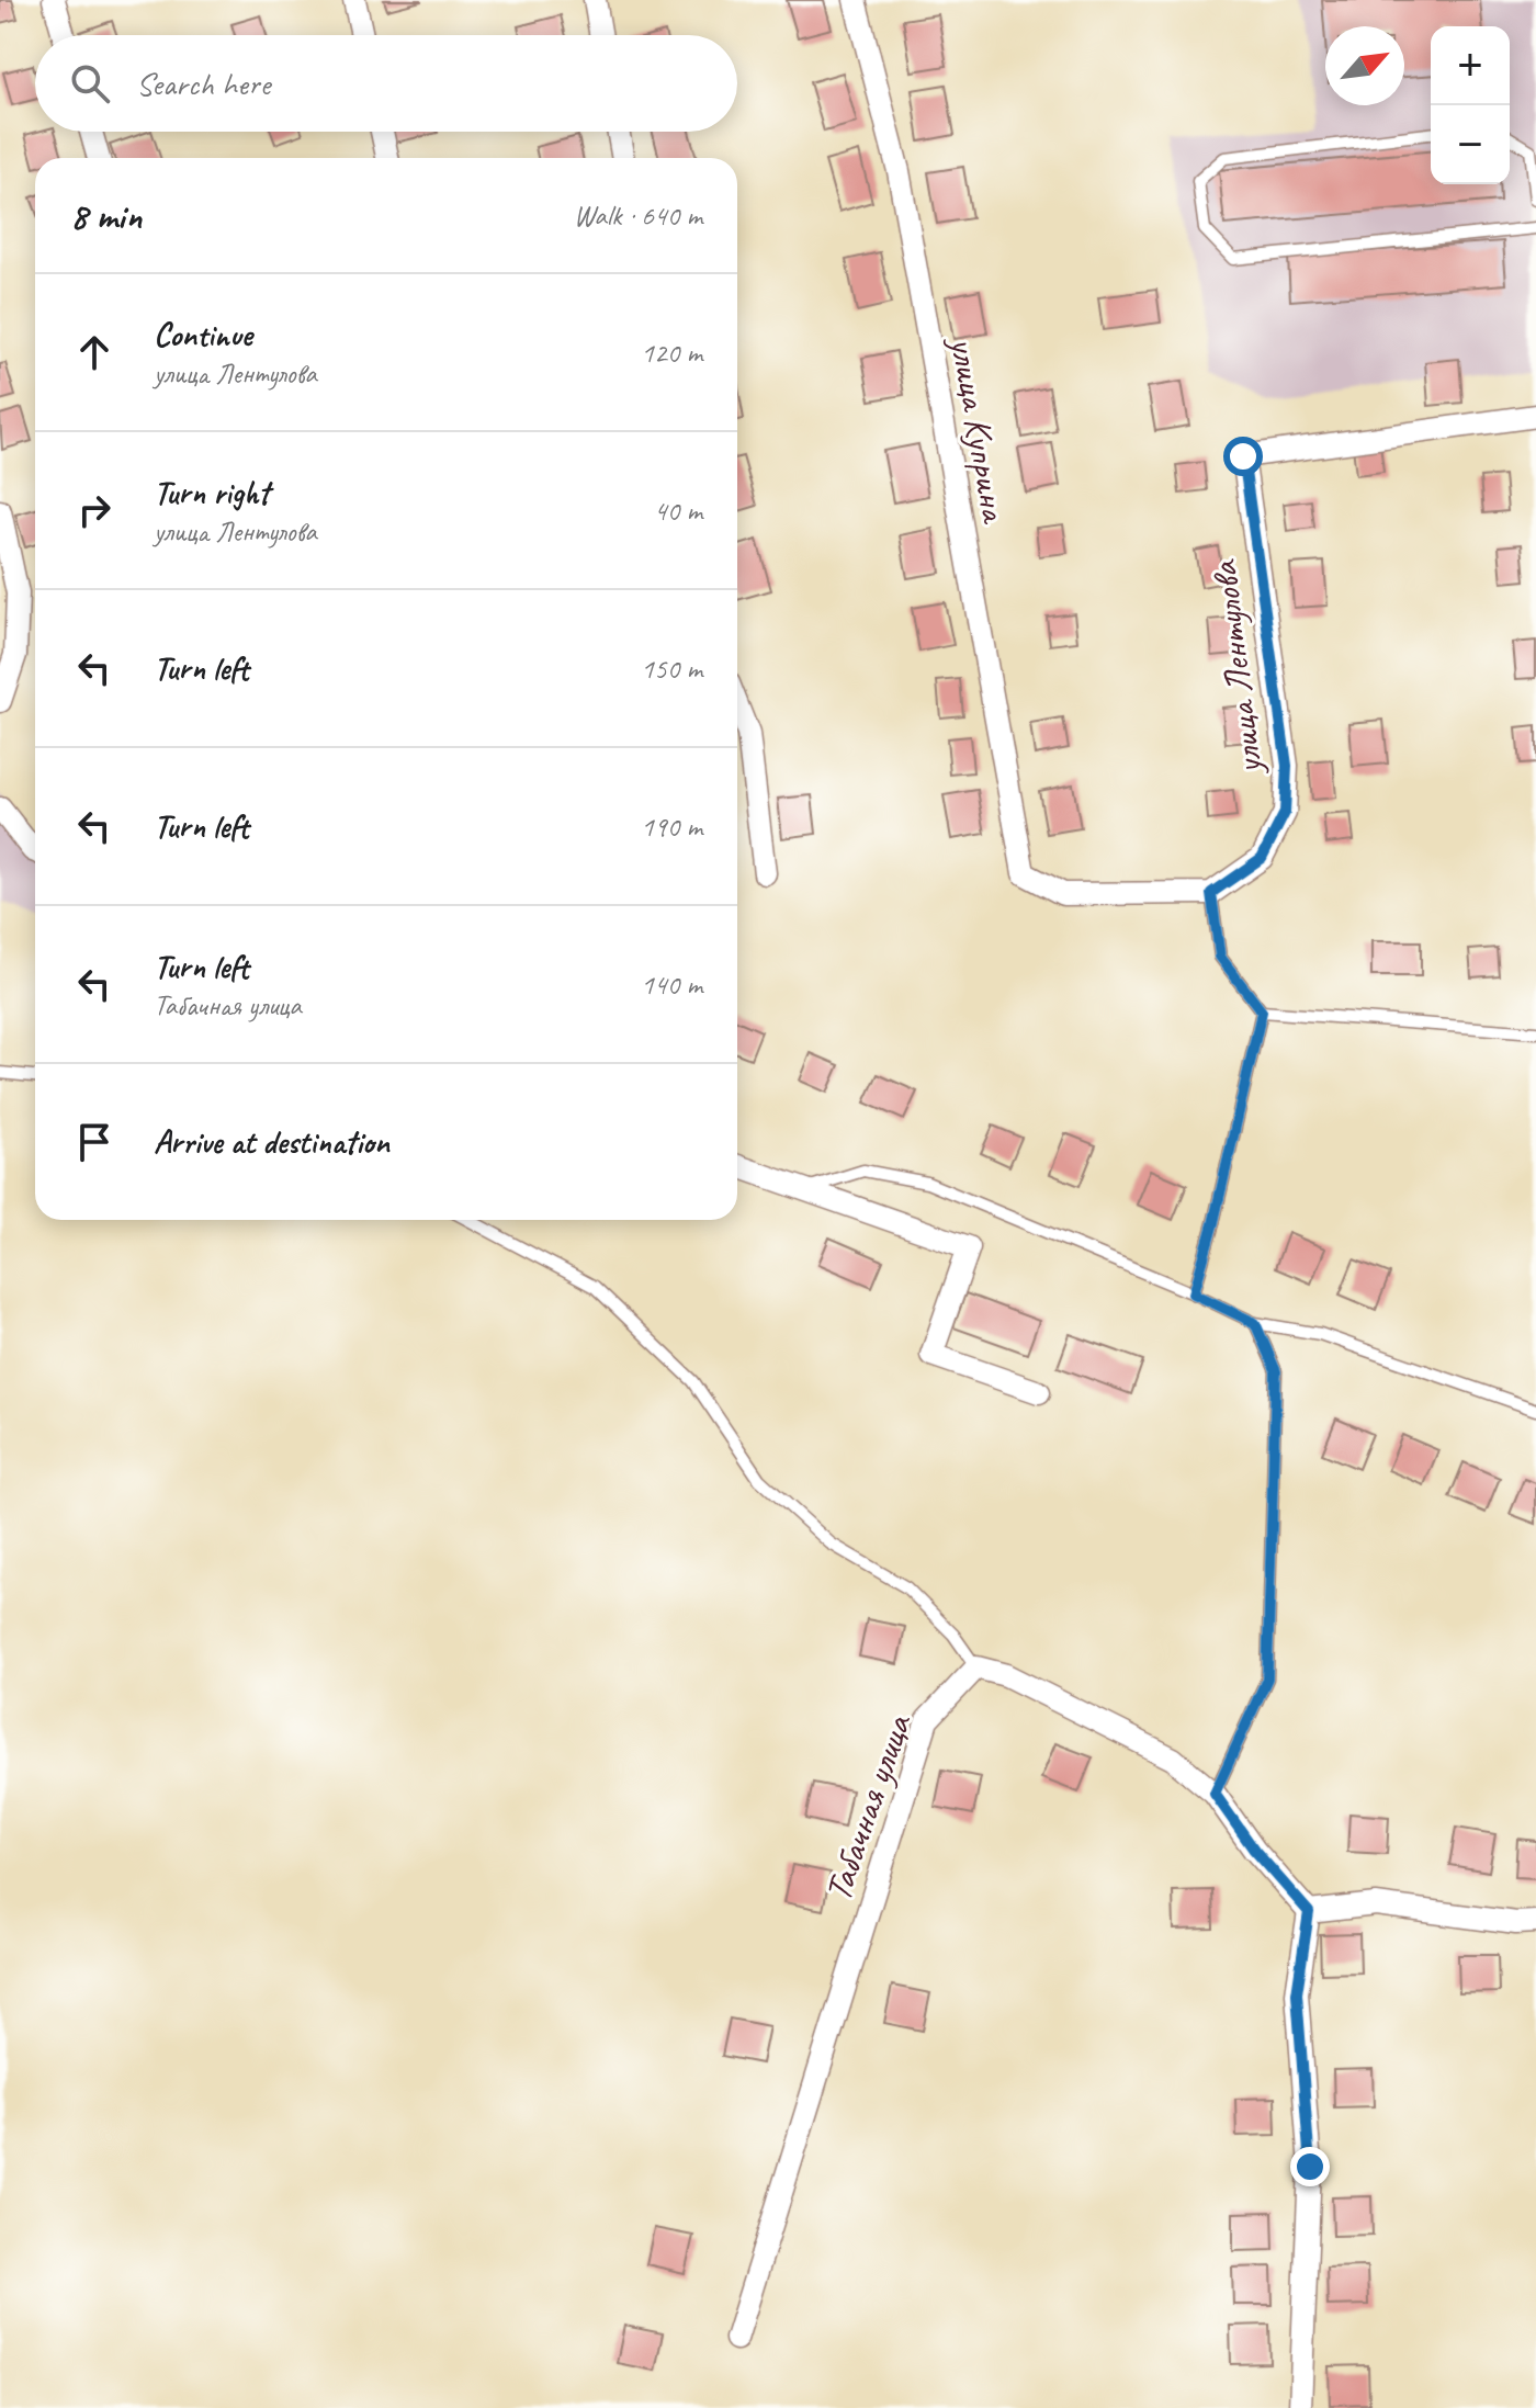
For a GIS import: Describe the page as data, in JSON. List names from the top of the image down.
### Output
{
  "streets": {
    "street": ["улица Куприна", "улица Лентулова", "Табачная улица"]
  },
  "crossings": [
    ["улица Куприна", "улица Лентулова"]
  ],
  "north": "top right",
  "page": {
    "map_buttons": ["+", "−"],
    "search": "Search here",
    "heading": ["8 min", "Walk · 640 m"],
    "list": [
      ["Continue", "улица Лентулова", "120 m"],
      ["Turn right", "улица Лентулова", "40 m"],
      ["Turn left", "150 m"],
      ["Turn left", "190 m"],
      ["Turn left", "Табачная улица", "140 m"],
      "Arrive at destination"
    ]
  }
}
